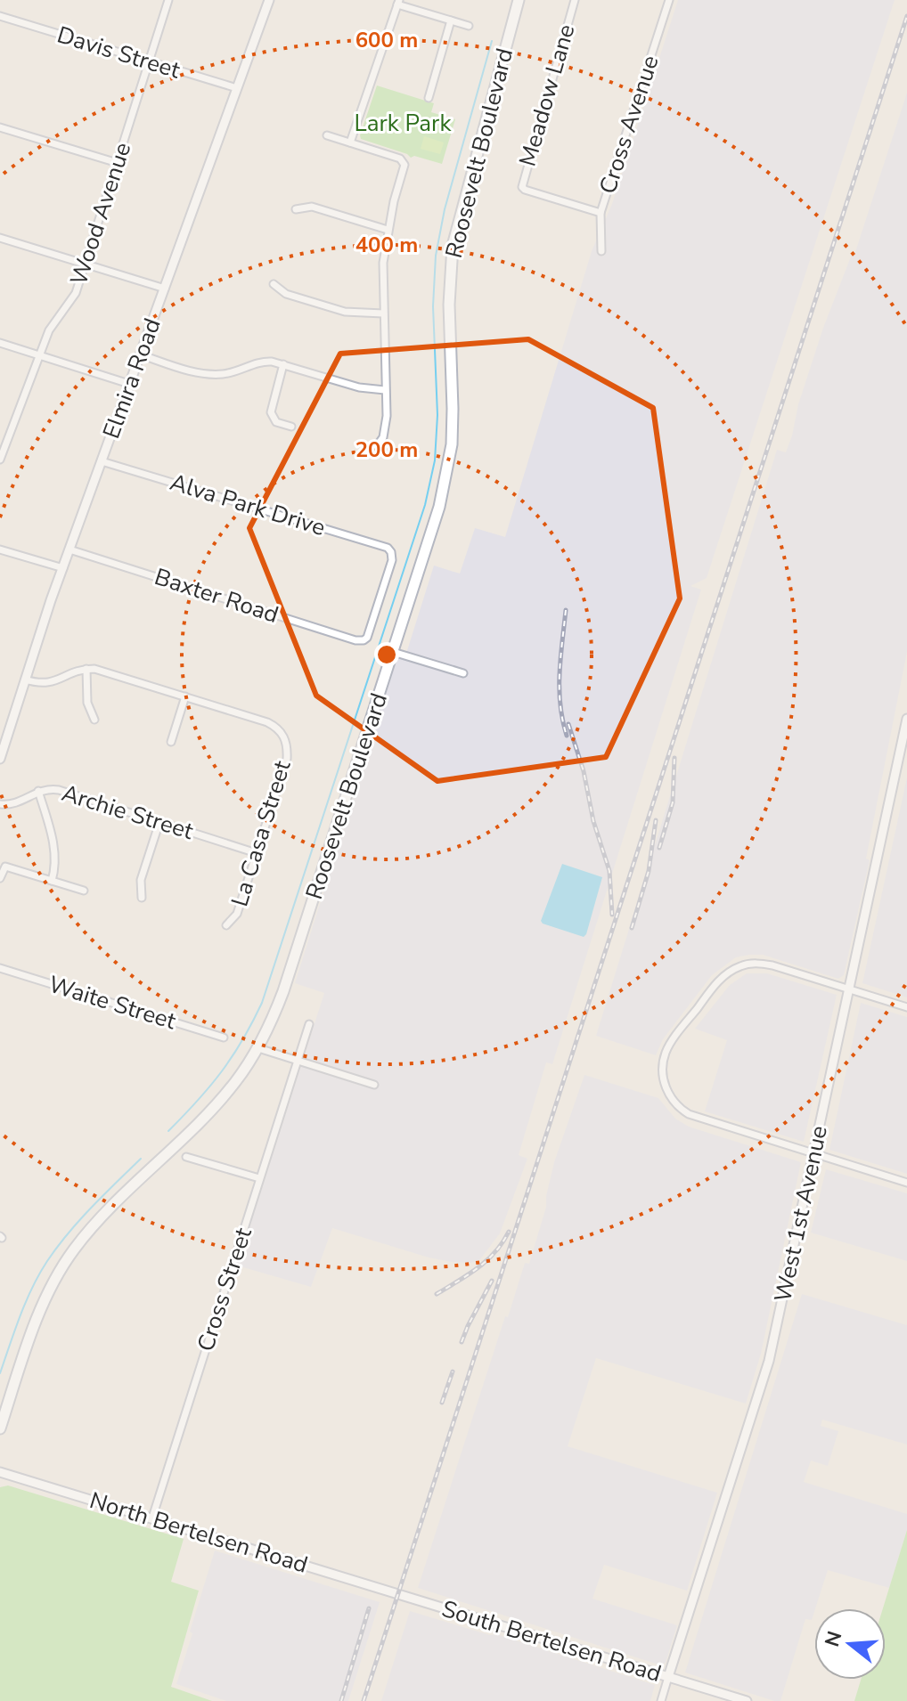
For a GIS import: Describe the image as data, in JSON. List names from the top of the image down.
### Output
{
  "streets": {
    "main road": ["Roosevelt Boulevard"],
    "street": [
      "Davis Street",
      "Meadow Lane",
      "Cross Avenue",
      "Wood Avenue",
      "Elmira Road",
      "Alva Park Drive",
      "Baxter Road",
      "Archie Street",
      "La Casa Street",
      "Waite Street",
      "West 1st Avenue",
      "Cross Street",
      "North Bertelsen Road",
      "South Bertelsen Road"
    ]
  },
  "crossings": [
    ["Davis Street", "Wood Avenue"],
    ["Davis Street", "Elmira Road"],
    ["Meadow Lane", "Cross Avenue"],
    ["Elmira Road", "Alva Park Drive"],
    ["Elmira Road", "Baxter Road"],
    ["Alva Park Drive", "Baxter Road"],
    ["Archie Street", "La Casa Street"],
    ["West 1st Avenue", "South Bertelsen Road"],
    ["Cross Street", "North Bertelsen Road"],
    ["North Bertelsen Road", "South Bertelsen Road"]
  ],
  "parks": ["Lark Park"],
  "north": "left",
  "rings": ["600 m", "400 m", "200 m"]
}
